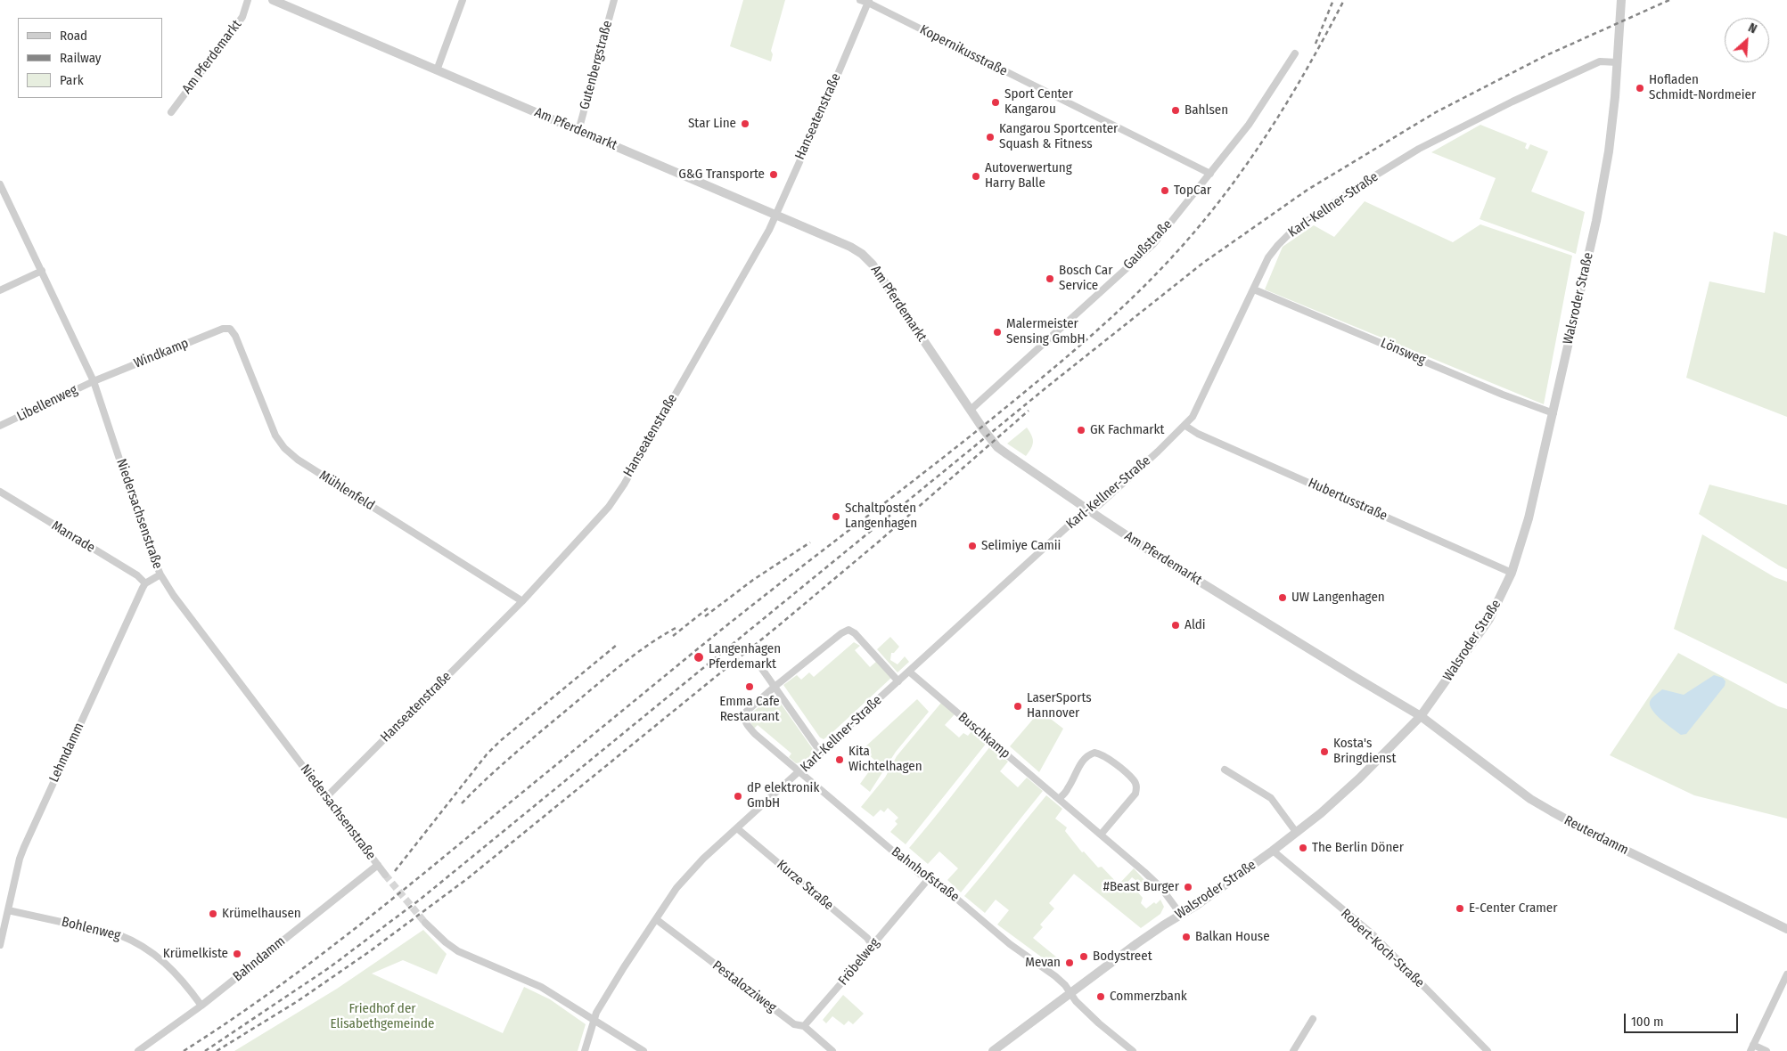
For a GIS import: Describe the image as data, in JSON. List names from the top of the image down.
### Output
{
  "streets": {
    "street": [
      "Kopernikusstraße",
      "Am Pferdemarkt",
      "Gutenbergstraße",
      "Hanseatenstraße",
      "Karl-Kellner-Straße",
      "Gaußstraße",
      "Walsroder Straße",
      "Lönsweg",
      "Windkamp",
      "Libellenweg",
      "Mühlenfeld",
      "Hubertusstraße",
      "Niedersachsenstraße",
      "Manrade",
      "Buschkamp",
      "Lehmdamm",
      "Reuterdamm",
      "Bahnhofstraße",
      "Kurze Straße",
      "Bohlenweg",
      "Robert-Koch-Straße",
      "Bahndamm",
      "Fröbelweg",
      "Pestalozziweg"
    ]
  },
  "crossings": [
    ["Kopernikusstraße", "Hanseatenstraße"],
    ["Kopernikusstraße", "Gaußstraße"],
    ["Am Pferdemarkt", "Gutenbergstraße"],
    ["Am Pferdemarkt", "Hanseatenstraße"],
    ["Am Pferdemarkt", "Karl-Kellner-Straße"],
    ["Am Pferdemarkt", "Gaußstraße"],
    ["Am Pferdemarkt", "Walsroder Straße"],
    ["Am Pferdemarkt", "Reuterdamm"],
    ["Hanseatenstraße", "Mühlenfeld"],
    ["Hanseatenstraße", "Niedersachsenstraße"],
    ["Karl-Kellner-Straße", "Walsroder Straße"],
    ["Karl-Kellner-Straße", "Lönsweg"],
    ["Karl-Kellner-Straße", "Hubertusstraße"],
    ["Karl-Kellner-Straße", "Buschkamp"],
    ["Karl-Kellner-Straße", "Bahnhofstraße"],
    ["Karl-Kellner-Straße", "Kurze Straße"],
    ["Karl-Kellner-Straße", "Pestalozziweg"],
    ["Walsroder Straße", "Lönsweg"],
    ["Walsroder Straße", "Hubertusstraße"],
    ["Walsroder Straße", "Buschkamp"],
    ["Walsroder Straße", "Reuterdamm"],
    ["Walsroder Straße", "Bahnhofstraße"],
    ["Walsroder Straße", "Robert-Koch-Straße"],
    ["Windkamp", "Libellenweg"],
    ["Windkamp", "Mühlenfeld"],
    ["Windkamp", "Niedersachsenstraße"],
    ["Libellenweg", "Niedersachsenstraße"],
    ["Niedersachsenstraße", "Bahndamm"],
    ["Manrade", "Lehmdamm"],
    ["Lehmdamm", "Bohlenweg"],
    ["Bahnhofstraße", "Fröbelweg"],
    ["Kurze Straße", "Fröbelweg"],
    ["Bohlenweg", "Bahndamm"],
    ["Fröbelweg", "Pestalozziweg"]
  ],
  "parks": ["Friedhof der Elisabethgemeinde"],
  "places": [
    "Hofladen Schmidt-Nordmeier",
    "Sport Center Kangarou",
    "Bahlsen",
    "Star Line",
    "Kangarou Sportcenter Squash & Fitness",
    "G&G Transporte",
    "Autoverwertung Harry Balle",
    "TopCar",
    "Bosch Car Service",
    "Malermeister Sensing GmbH",
    "GK Fachmarkt",
    "Schaltposten Langenhagen",
    "Selimiye Camii",
    "UW Langenhagen",
    "Aldi",
    "Langenhagen Pferdemarkt",
    "Emma Cafe Restaurant",
    "LaserSports Hannover",
    "Kosta's Bringdienst",
    "Kita Wichtelhagen",
    "dP elektronik GmbH",
    "The Berlin Döner",
    "#Beast Burger",
    "E-Center Cramer",
    "Krümelhausen",
    "Balkan House",
    "Krümelkiste",
    "Bodystreet",
    "Mevan",
    "Commerzbank"
  ],
  "legend": ["Road", "Railway", "Park"],
  "scale_bar": "100 m",
  "north": "top right"
}
